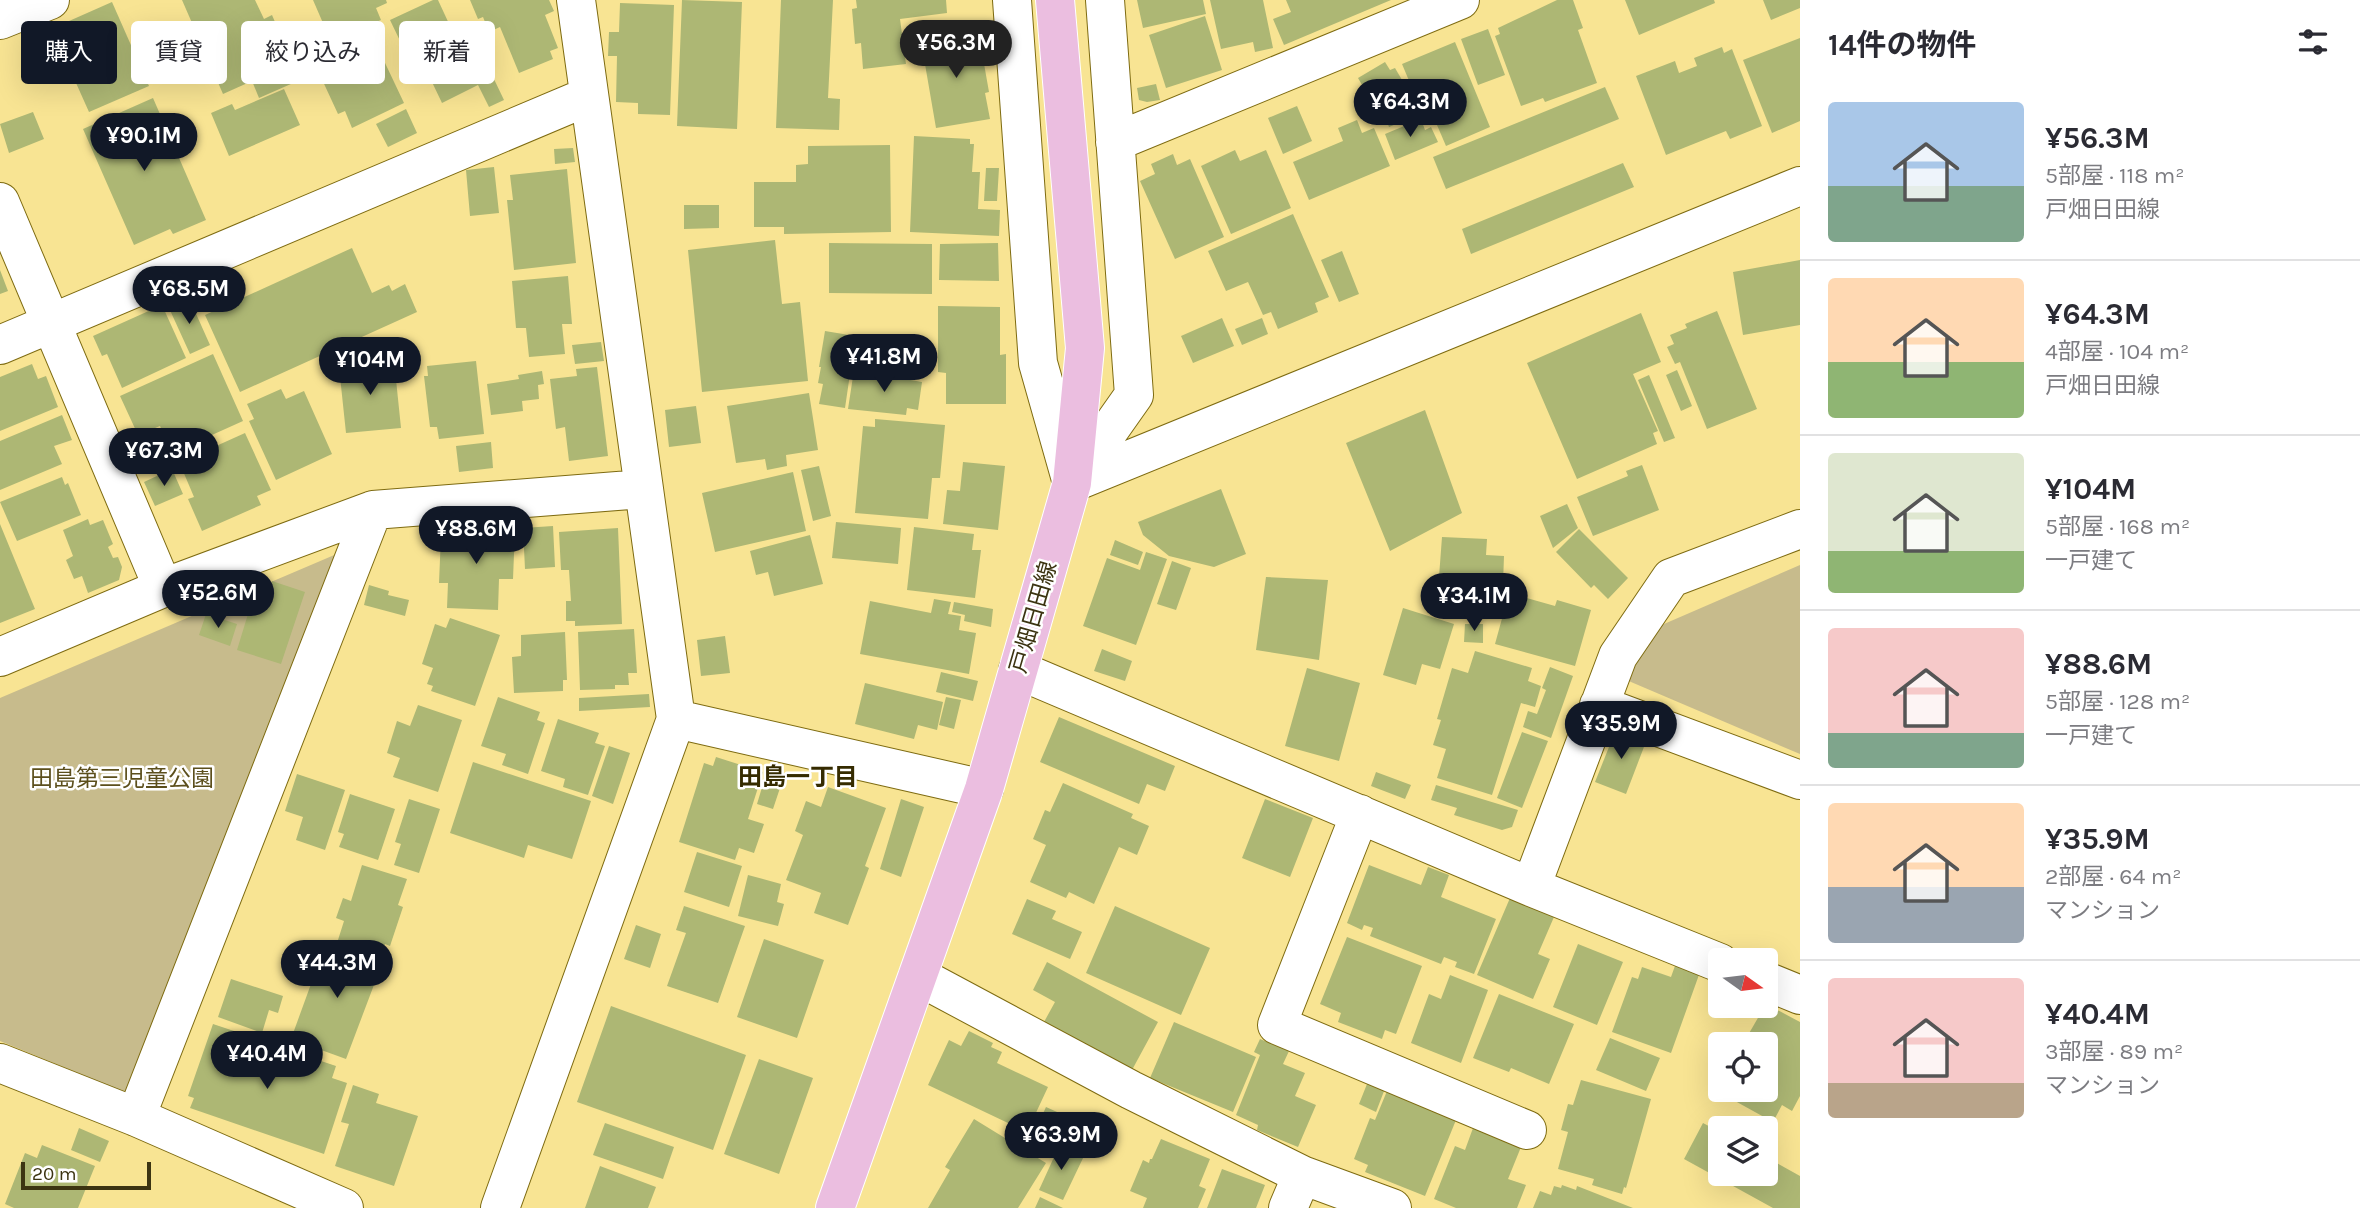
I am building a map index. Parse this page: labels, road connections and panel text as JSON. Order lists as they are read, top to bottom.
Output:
{
  "streets": {
    "main road": ["戸畑日田線"]
  },
  "districts": ["田島一丁目"],
  "parks": ["田島第三児童公園"],
  "scale_bar": "20 m",
  "north": "right",
  "page": {
    "heading": "14件の物件",
    "price": [
      "¥56.3M",
      "¥64.3M",
      "¥90.1M",
      "¥68.5M",
      "¥41.8M",
      "¥104M",
      "¥67.3M",
      "¥88.6M",
      "¥52.6M",
      "¥34.1M",
      "¥35.9M",
      "¥44.3M",
      "¥40.4M",
      "¥63.9M"
    ],
    "chip": [
      "購入",
      "賃貸",
      "絞り込み",
      "新着"
    ],
    "list": [
      {
        "name": "¥56.3M",
        "note": "5部屋 · 118 m² · 戸畑日田線"
      },
      {
        "name": "¥64.3M",
        "note": "4部屋 · 104 m² · 戸畑日田線"
      },
      {
        "name": "¥104M",
        "note": "5部屋 · 168 m² · 一戸建て"
      },
      {
        "name": "¥88.6M",
        "note": "5部屋 · 128 m² · 一戸建て"
      },
      {
        "name": "¥35.9M",
        "note": "2部屋 · 64 m² · マンション"
      },
      {
        "name": "¥40.4M",
        "note": "3部屋 · 89 m² · マンション"
      }
    ],
    "scale": "20 m"
  }
}
